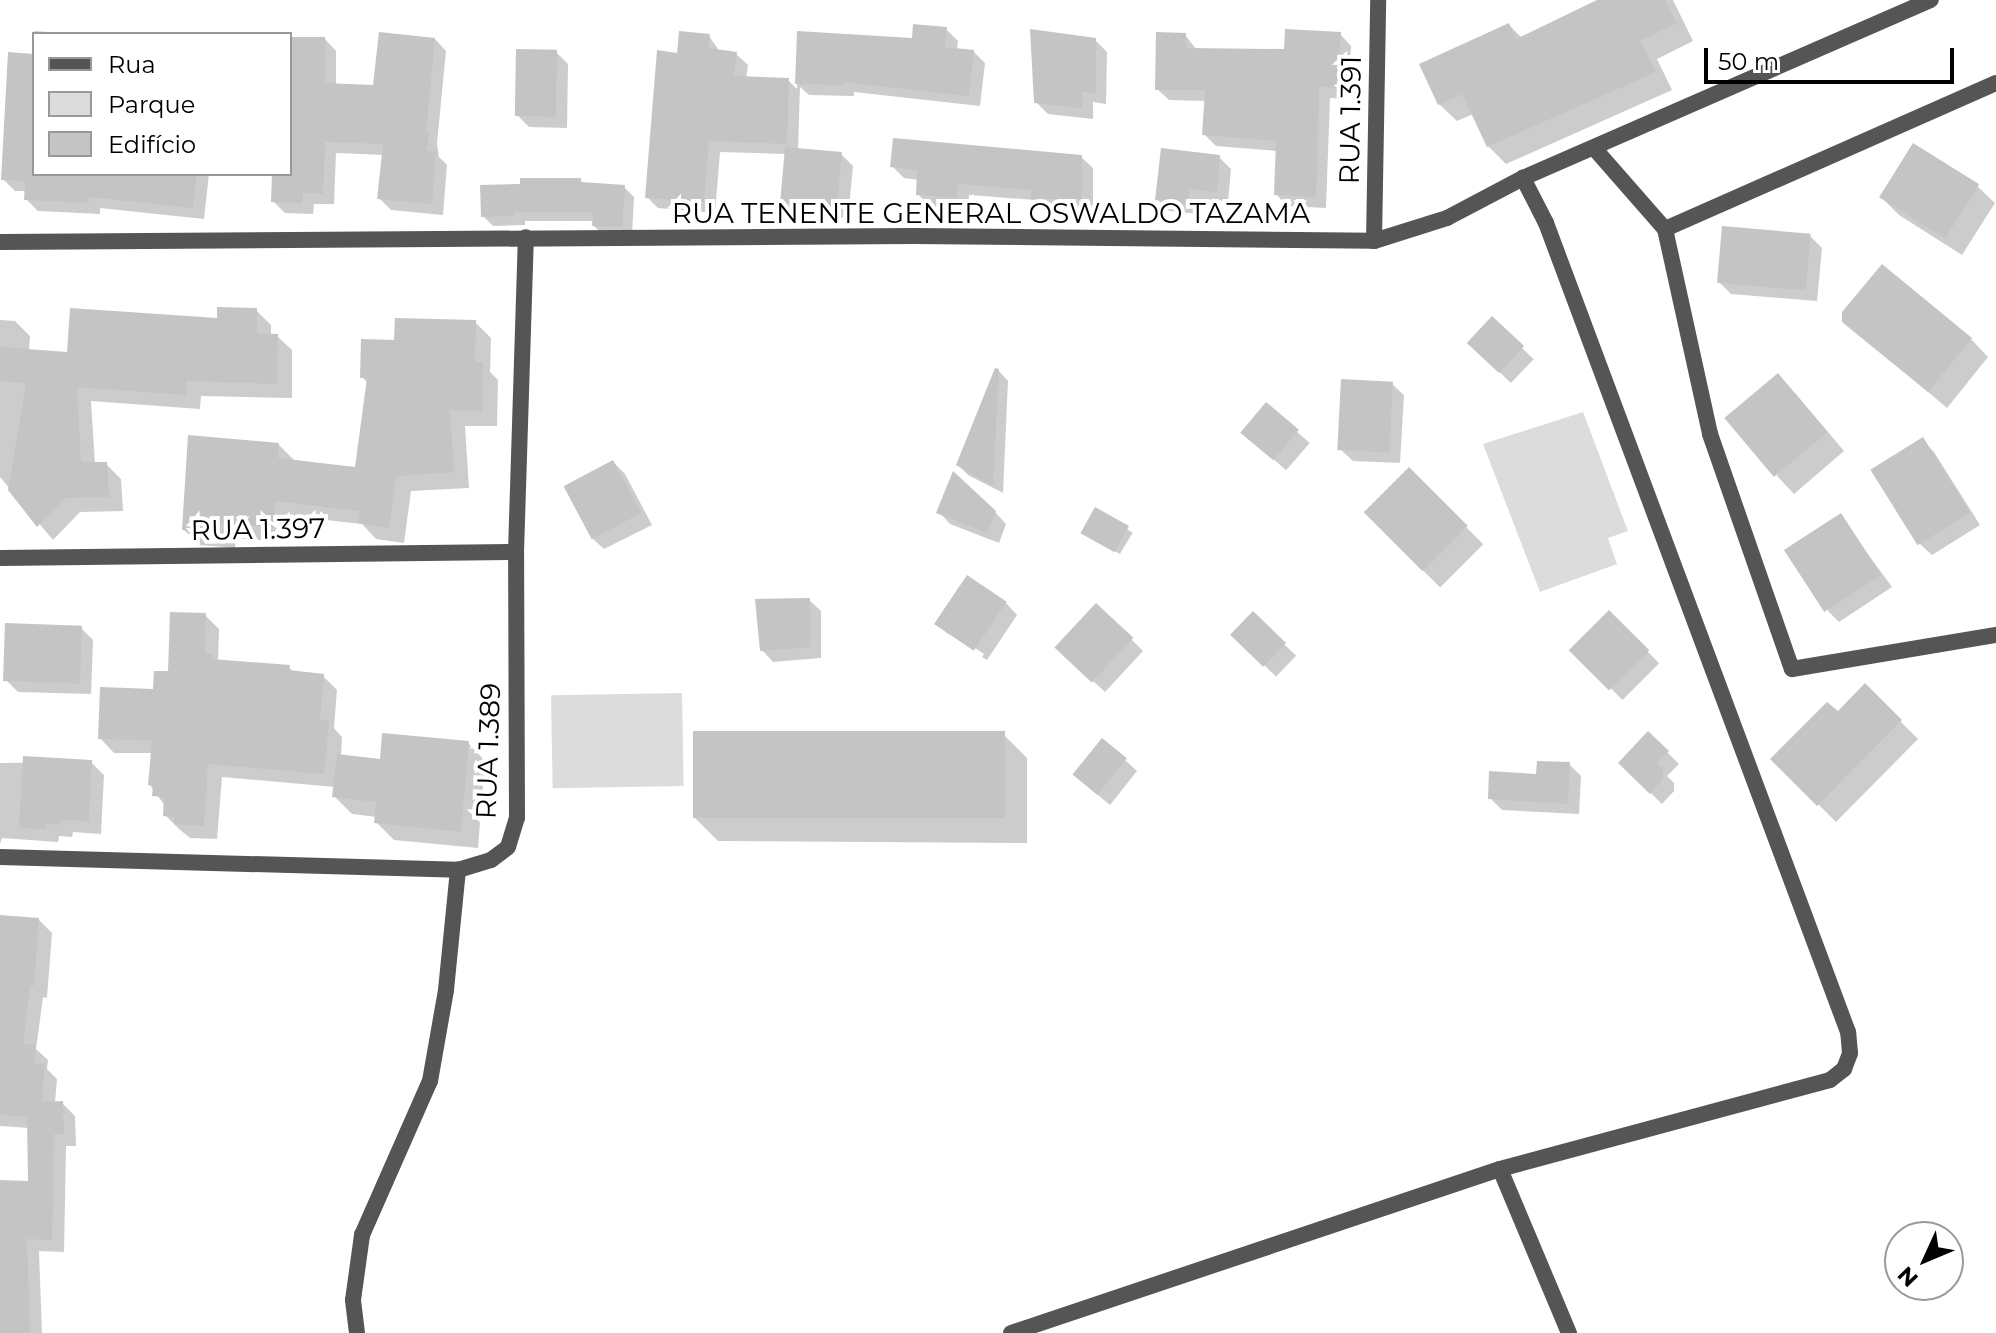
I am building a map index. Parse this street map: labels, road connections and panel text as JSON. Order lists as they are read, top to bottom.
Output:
{
  "streets": {
    "street": [
      "RUA 1.391",
      "RUA TENENTE GENERAL OSWALDO TAZAMA",
      "RUA 1.397",
      "RUA 1.389"
    ]
  },
  "crossings": [
    ["RUA 1.391", "RUA TENENTE GENERAL OSWALDO TAZAMA"],
    ["RUA TENENTE GENERAL OSWALDO TAZAMA", "RUA 1.389"],
    ["RUA 1.397", "RUA 1.389"]
  ],
  "legend": ["Rua", "Parque", "Edifício"],
  "scale_bar": "50 m",
  "north": "bottom left"
}
